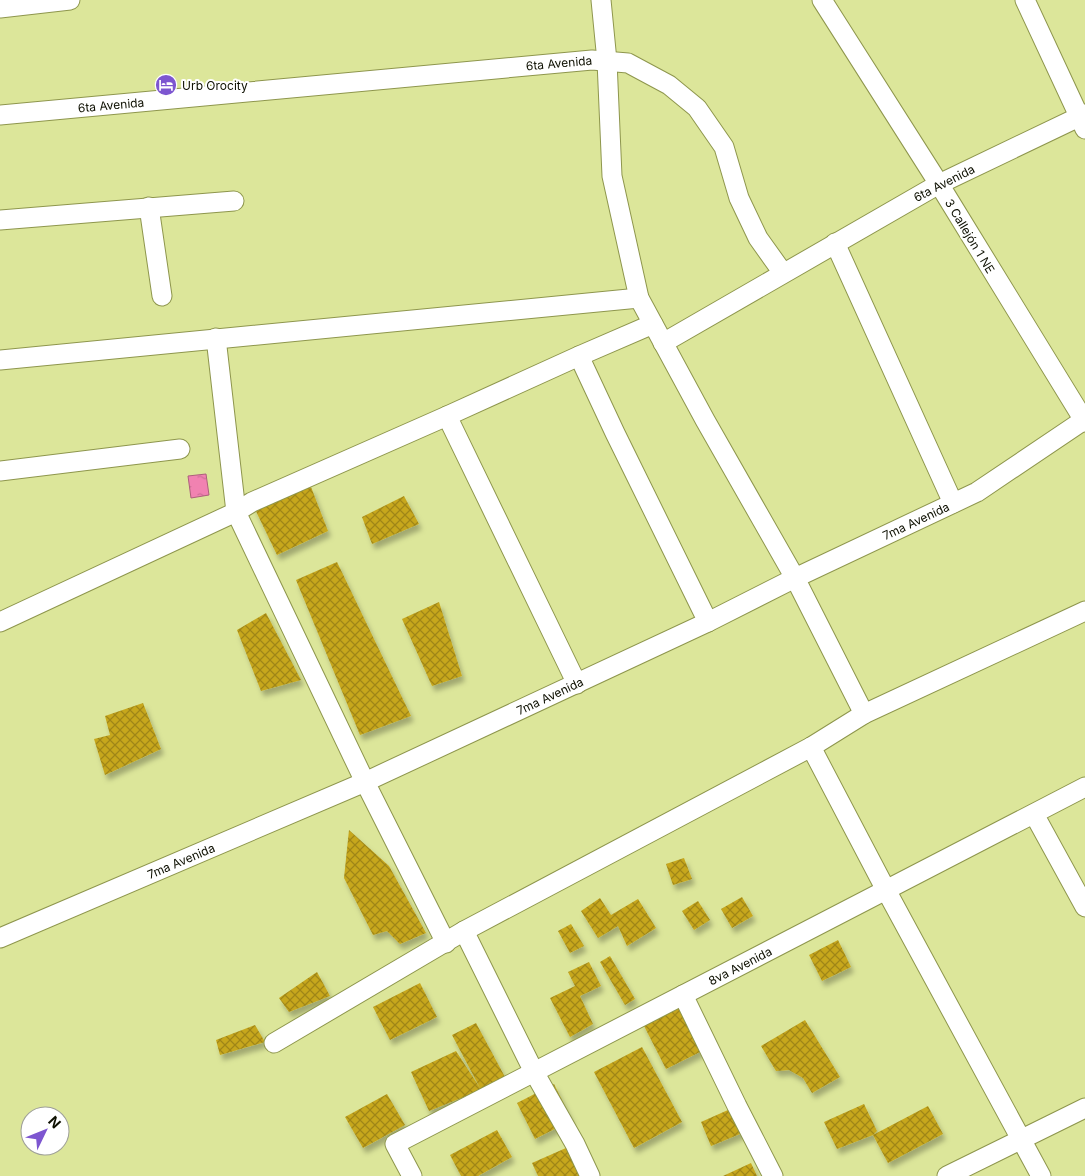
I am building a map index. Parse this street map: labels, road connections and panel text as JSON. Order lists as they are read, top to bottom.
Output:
{
  "streets": {
    "street": [
      "6ta Avenida",
      "3 Callejón 1 NE",
      "7ma Avenida",
      "8va Avenida"
    ]
  },
  "crossings": [
    ["6ta Avenida", "3 Callejón 1 NE"],
    ["3 Callejón 1 NE", "7ma Avenida"]
  ],
  "places": {
    "hotel": ["Urb Orocity"]
  },
  "north": "top right"
}
